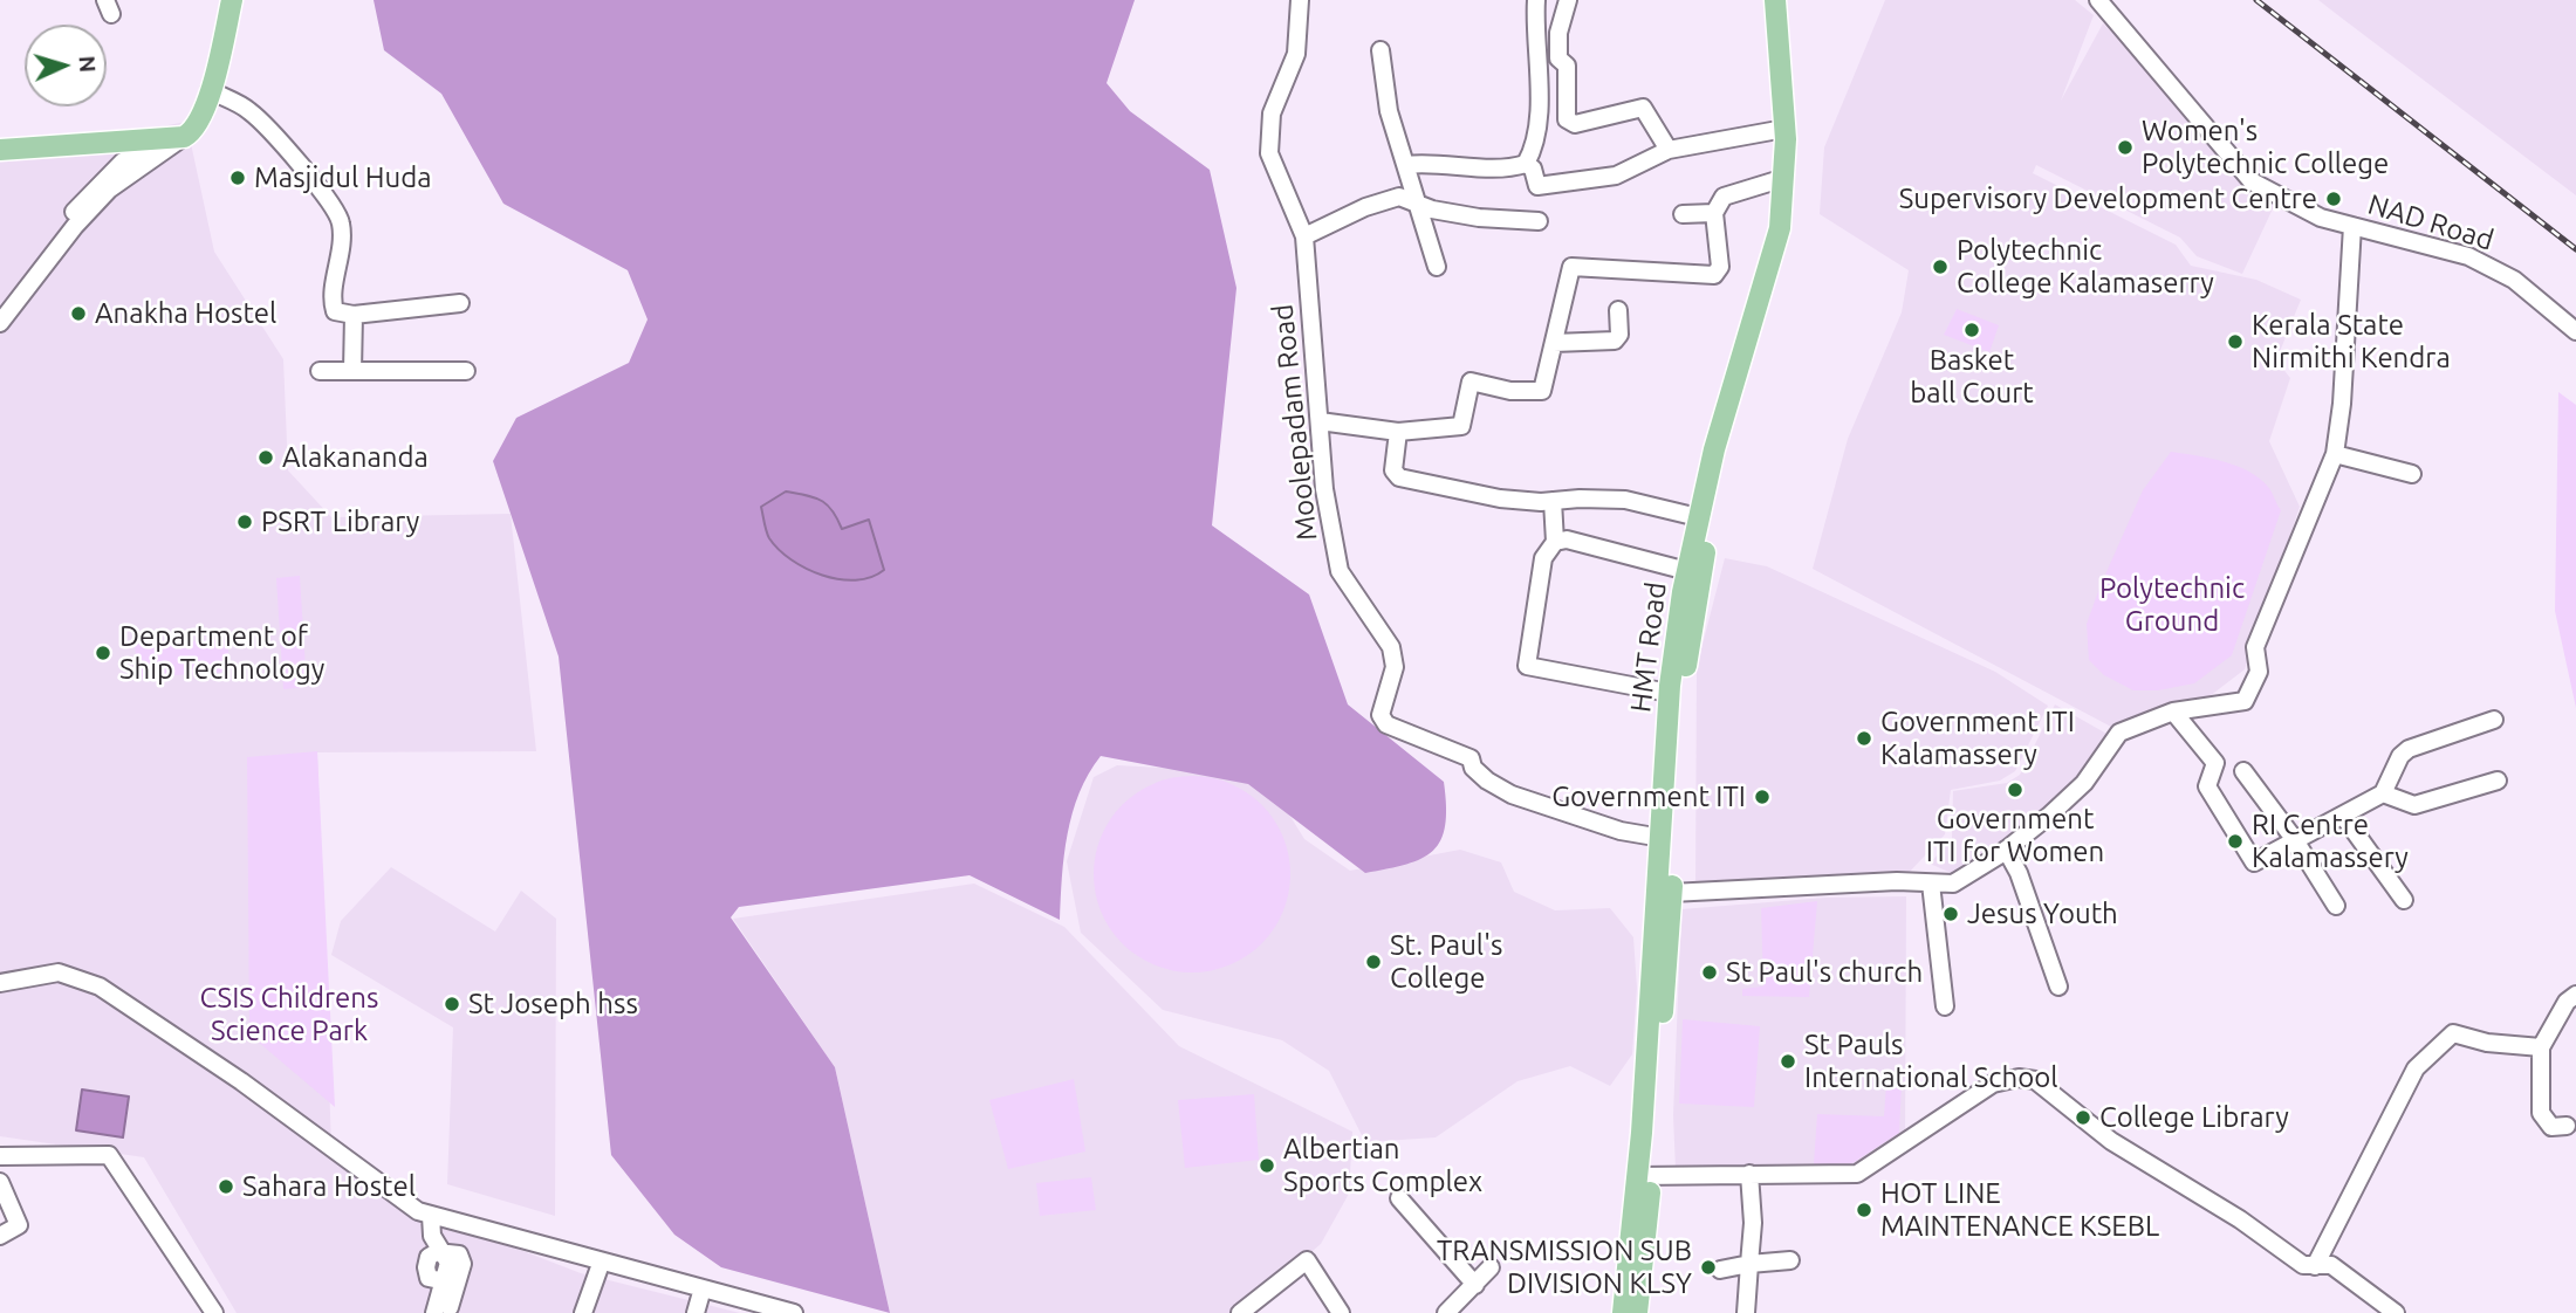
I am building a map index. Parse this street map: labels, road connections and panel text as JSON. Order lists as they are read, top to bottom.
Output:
{
  "streets": {
    "main road": ["HMT Road"],
    "street": ["NAD Road", "Moolepadam Road"]
  },
  "crossings": [
    ["Moolepadam Road", "HMT Road"]
  ],
  "parks": ["Polytechnic Ground", "CSIS Childrens Science Park"],
  "places": [
    "Women's Polytechnic College",
    "Masjidul Huda",
    "Supervisory Development Centre",
    "Polytechnic College Kalamaserry",
    "Anakha Hostel",
    "Basket ball Court",
    "Kerala State Nirmithi Kendra",
    "Alakananda",
    "PSRT Library",
    "Department of Ship Technology",
    "Government ITI Kalamassery",
    "Government ITI for Women",
    "Government ITI",
    "RI Centre Kalamassery",
    "Jesus Youth",
    "St. Paul's College",
    "St Paul's church",
    "St Joseph hss",
    "St Pauls International School",
    "College Library",
    "Albertian Sports Complex",
    "Sahara Hostel",
    "HOT LINE MAINTENANCE KSEBL",
    "TRANSMISSION SUB DIVISION KLSY"
  ],
  "north": "right"
}
